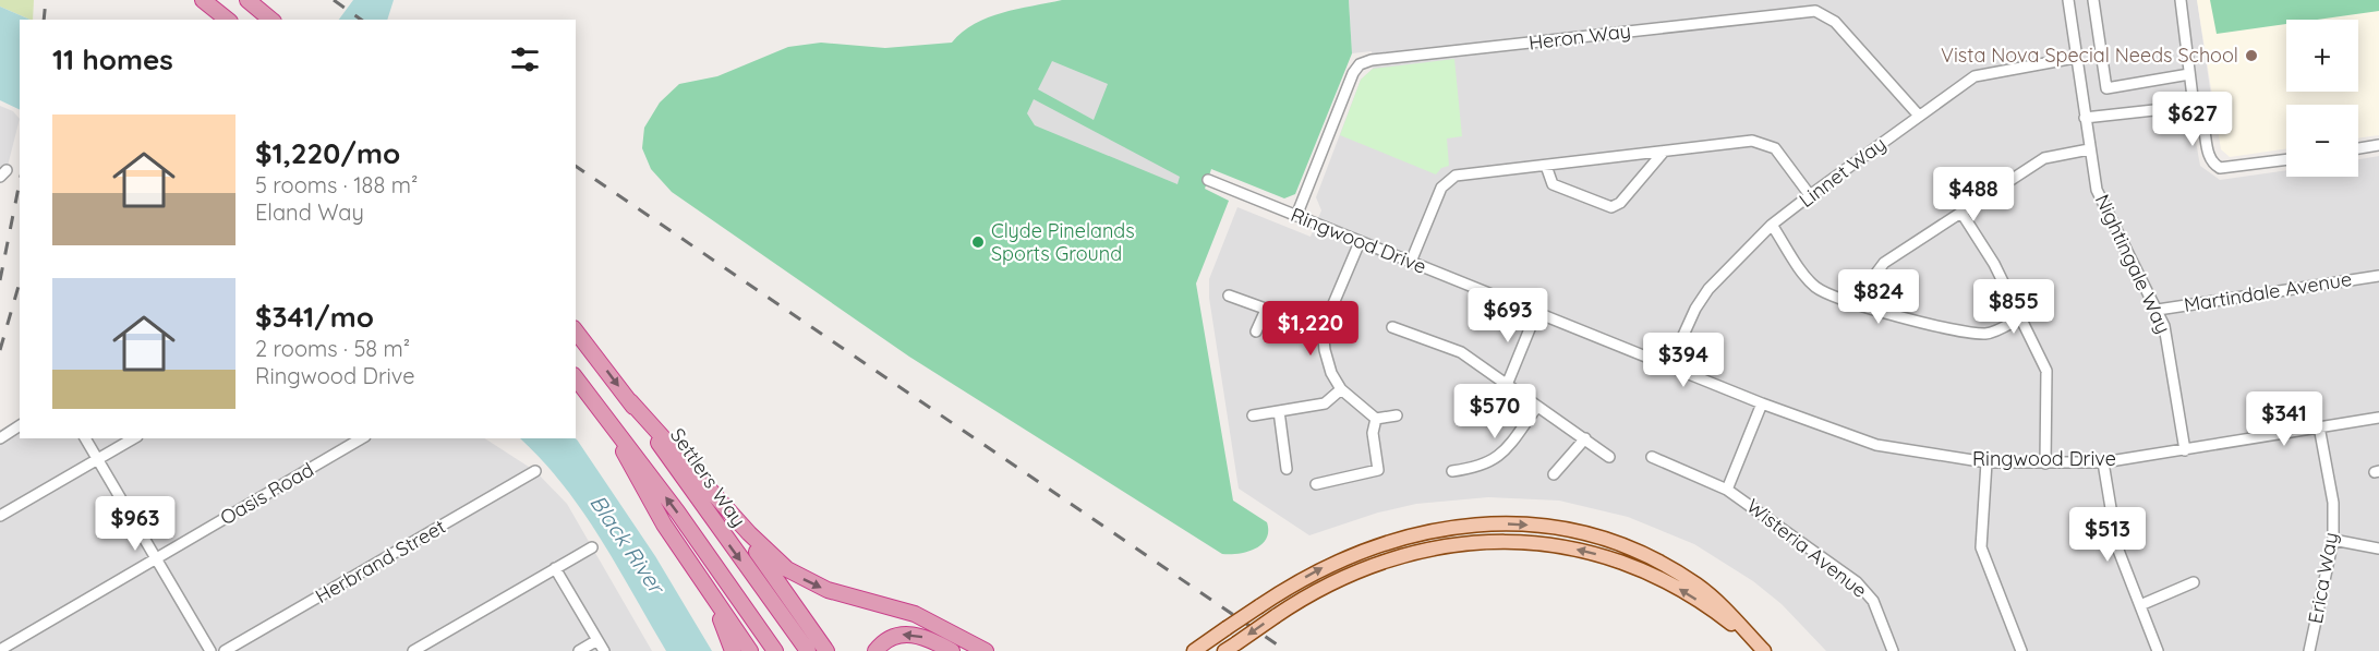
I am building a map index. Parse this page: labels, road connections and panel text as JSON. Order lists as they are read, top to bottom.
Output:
{
  "streets": {
    "highway": ["Settlers Way"],
    "street": [
      "Heron Way",
      "Linnet Way",
      "Ringwood Drive",
      "Nightingale Way",
      "Martindale Avenue",
      "Oasis Road",
      "Wisteria Avenue",
      "Herbrand Street",
      "Erica Way"
    ]
  },
  "crossings": [
    ["Heron Way", "Linnet Way"],
    ["Heron Way", "Ringwood Drive"],
    ["Linnet Way", "Ringwood Drive"],
    ["Linnet Way", "Nightingale Way"],
    ["Ringwood Drive", "Nightingale Way"],
    ["Ringwood Drive", "Wisteria Avenue"],
    ["Ringwood Drive", "Erica Way"],
    ["Nightingale Way", "Martindale Avenue"]
  ],
  "water": ["Black River"],
  "places": ["Vista Nova Special Needs School", "Clyde Pinelands Sports Ground"],
  "page": {
    "map_buttons": ["+", "−"],
    "heading": "11 homes",
    "price": [
      "$627",
      "$488",
      "$824",
      "$855",
      "$693",
      "$1,220",
      "$394",
      "$570",
      "$341",
      "$963",
      "$513"
    ],
    "list": [
      {
        "name": "$1,220/mo",
        "note": "5 rooms · 188 m² · Eland Way"
      },
      {
        "name": "$341/mo",
        "note": "2 rooms · 58 m² · Ringwood Drive"
      }
    ]
  }
}
